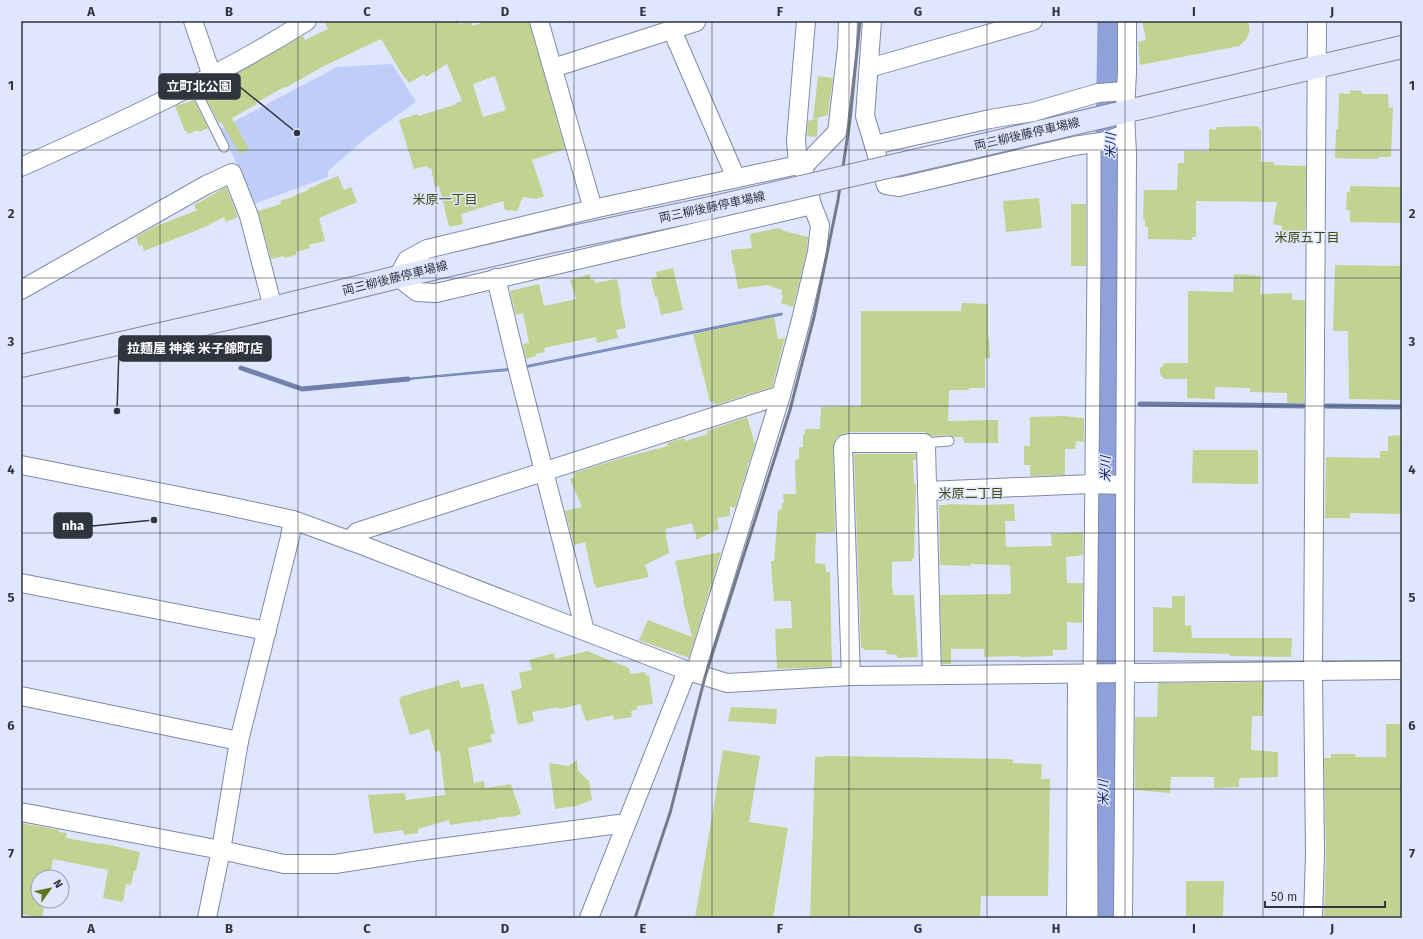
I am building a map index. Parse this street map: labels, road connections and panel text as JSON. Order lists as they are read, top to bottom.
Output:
{
  "streets": {
    "main road": ["両三柳後藤停車場線"]
  },
  "districts": ["米原一丁目", "米原五丁目", "米原二丁目"],
  "water": ["米川"],
  "places": ["立町北公園", "拉麺屋 神楽 米子錦町店", "nha"],
  "scale_bar": "50 m",
  "north": "top right",
  "grid": {
    "columns": [
      "A",
      "B",
      "C",
      "D",
      "E",
      "F",
      "G",
      "H",
      "I",
      "J"
    ],
    "rows": [
      "1",
      "2",
      "3",
      "4",
      "5",
      "6",
      "7"
    ]
  }
}
